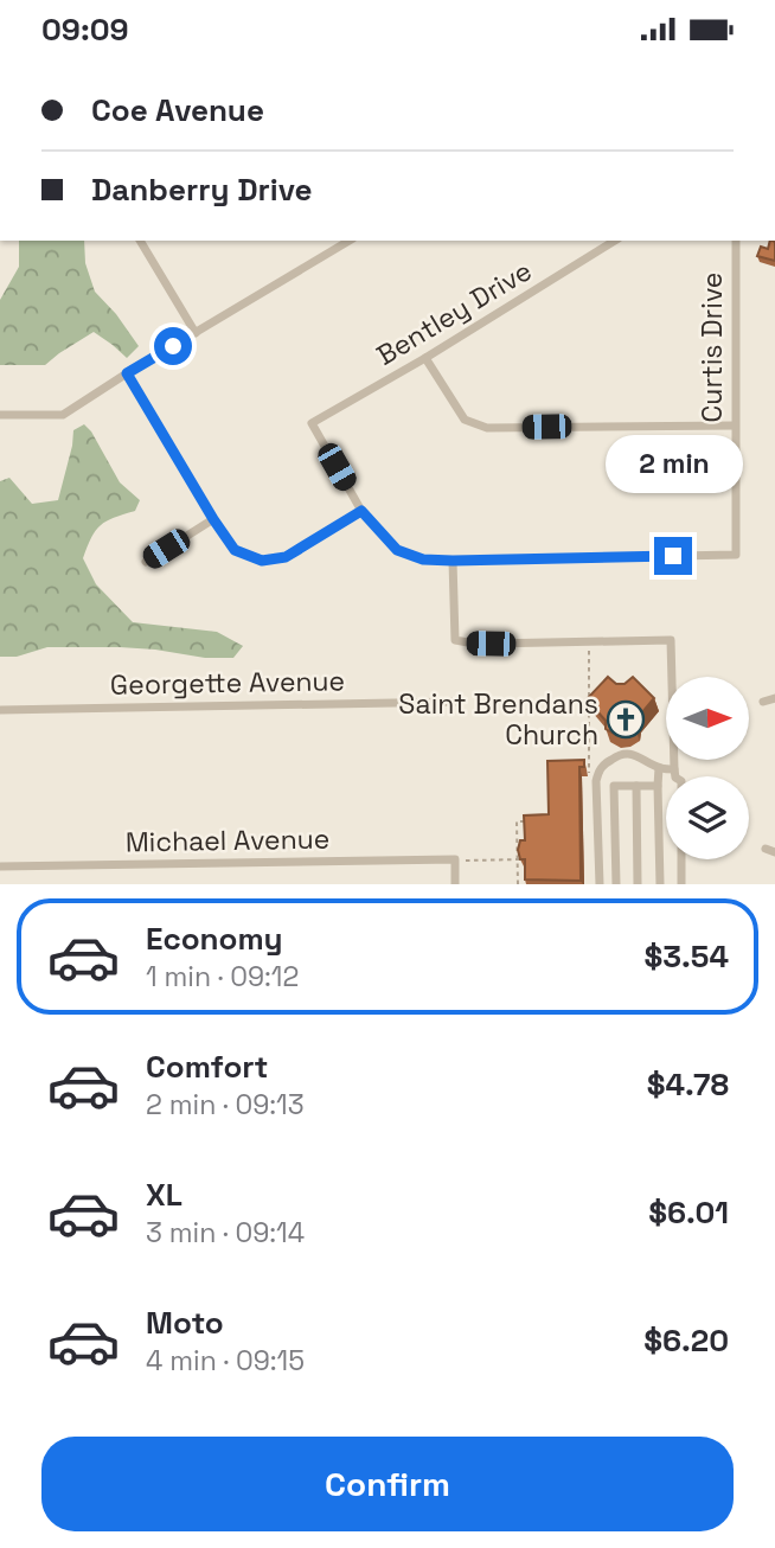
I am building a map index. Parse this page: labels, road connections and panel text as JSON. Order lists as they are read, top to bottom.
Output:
{
  "streets": {
    "street": [
      "Bentley Drive",
      "Curtis Drive",
      "Georgette Avenue",
      "Michael Avenue"
    ]
  },
  "places": {
    "church": ["Saint Brendans Church"]
  },
  "north": "right",
  "page": {
    "status": "09:09",
    "banner": ["Coe Avenue", "Danberry Drive"],
    "bubble": "2 min",
    "list": [
      {
        "name": "Economy",
        "note": "1 min · 09:12",
        "value": "$3.54"
      },
      {
        "name": "Comfort",
        "note": "2 min · 09:13",
        "value": "$4.78"
      },
      {
        "name": "XL",
        "note": "3 min · 09:14",
        "value": "$6.01"
      },
      {
        "name": "Moto",
        "note": "4 min · 09:15",
        "value": "$6.20"
      }
    ],
    "buttons": "Confirm"
  }
}
